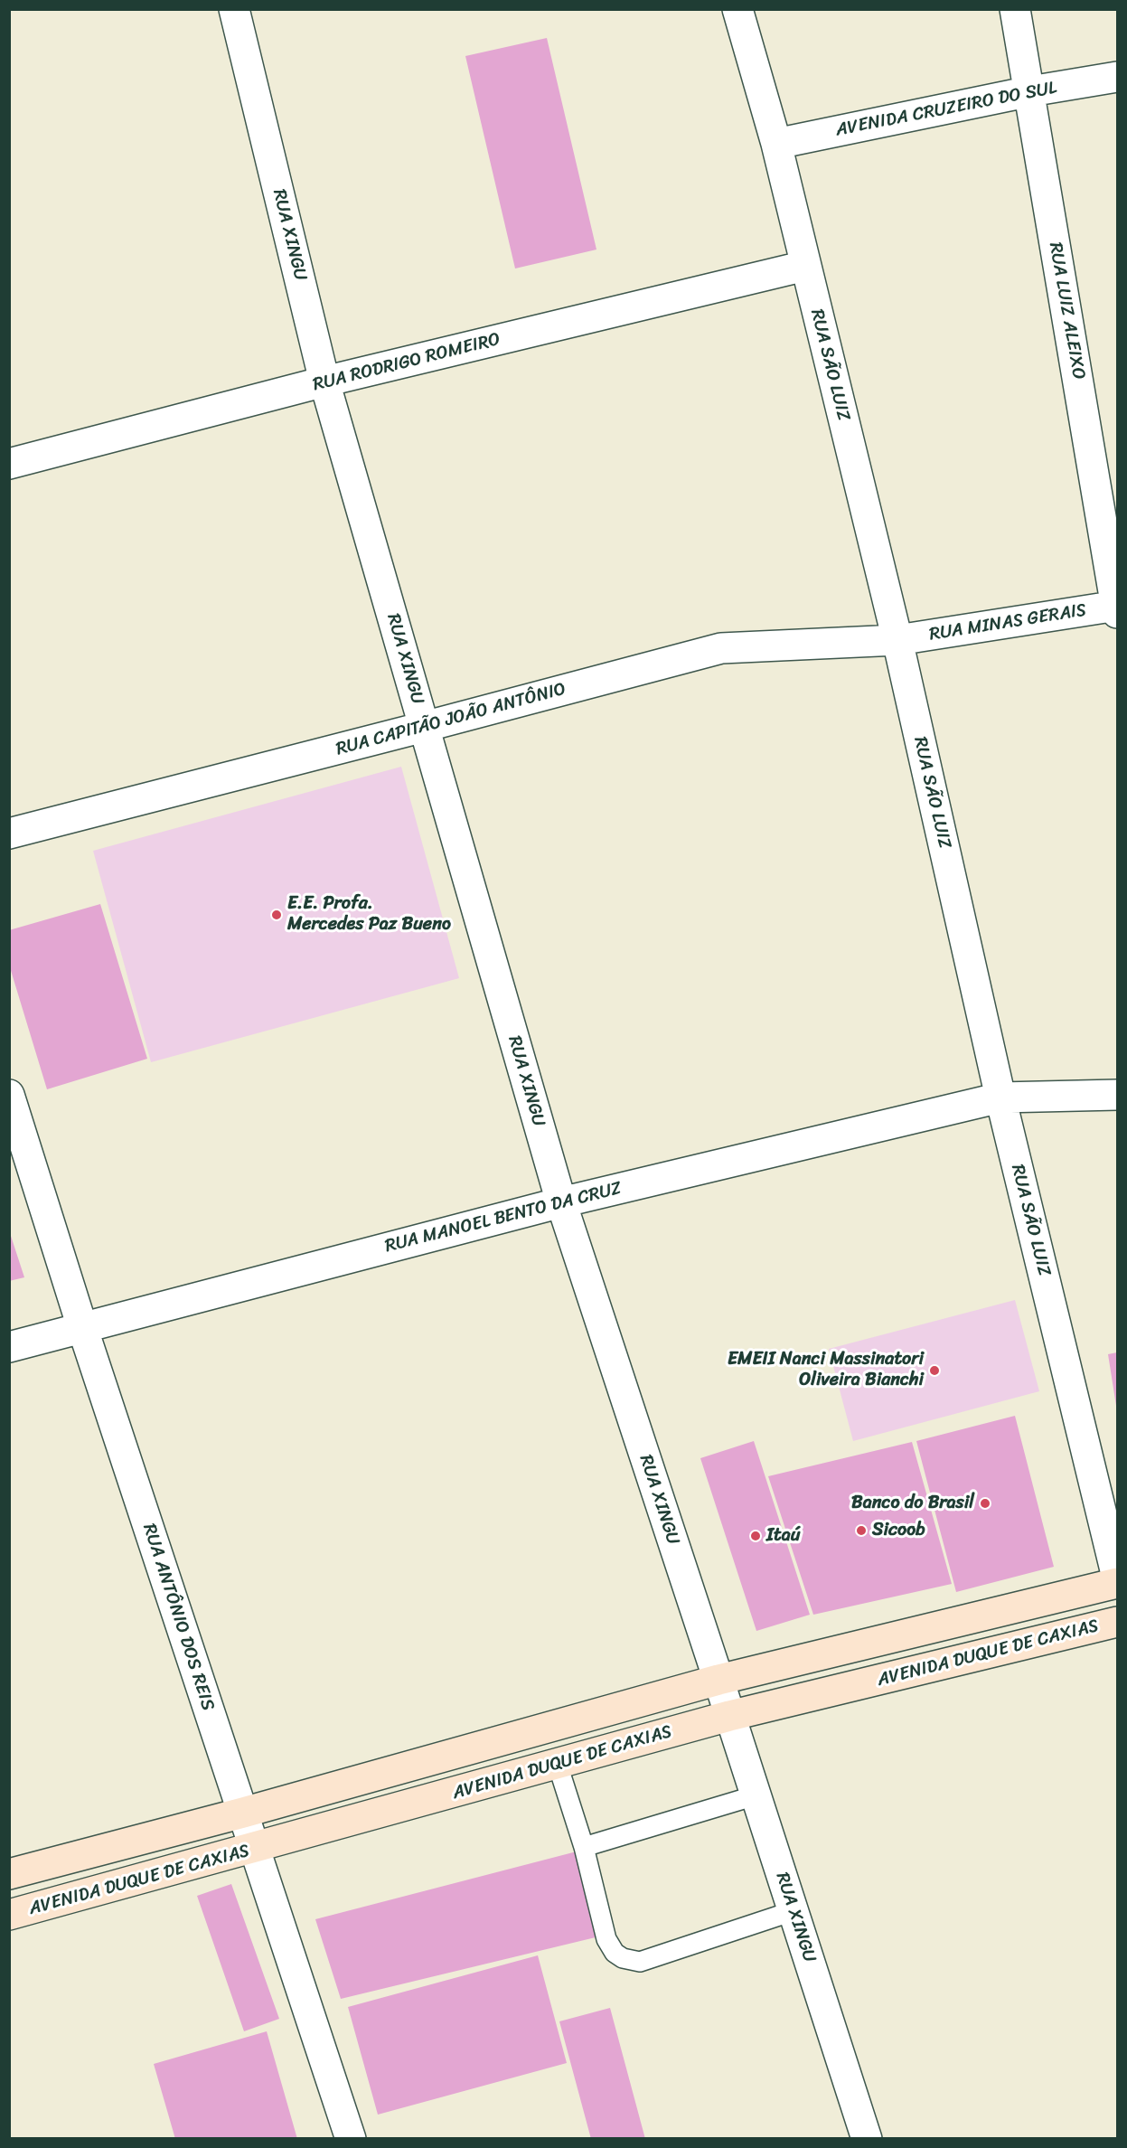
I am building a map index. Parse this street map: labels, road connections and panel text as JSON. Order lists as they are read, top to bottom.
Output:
{
  "streets": {
    "main road": ["AVENIDA DUQUE DE CAXIAS"],
    "street": [
      "AVENIDA CRUZEIRO DO SUL",
      "RUA XINGU",
      "RUA LUIZ ALEIXO",
      "RUA RODRIGO ROMEIRO",
      "RUA SÃO LUIZ",
      "RUA MINAS GERAIS",
      "RUA CAPITÃO JOÃO ANTÔNIO",
      "RUA MANOEL BENTO DA CRUZ",
      "RUA ANTÔNIO DOS REIS"
    ]
  },
  "crossings": [
    ["AVENIDA CRUZEIRO DO SUL", "RUA LUIZ ALEIXO"],
    ["AVENIDA CRUZEIRO DO SUL", "RUA SÃO LUIZ"],
    ["RUA XINGU", "RUA RODRIGO ROMEIRO"],
    ["RUA XINGU", "RUA CAPITÃO JOÃO ANTÔNIO"],
    ["RUA XINGU", "RUA MANOEL BENTO DA CRUZ"],
    ["RUA XINGU", "AVENIDA DUQUE DE CAXIAS"],
    ["RUA LUIZ ALEIXO", "RUA MINAS GERAIS"],
    ["RUA RODRIGO ROMEIRO", "RUA SÃO LUIZ"],
    ["RUA SÃO LUIZ", "RUA MINAS GERAIS"],
    ["RUA SÃO LUIZ", "RUA CAPITÃO JOÃO ANTÔNIO"],
    ["RUA SÃO LUIZ", "RUA MANOEL BENTO DA CRUZ"],
    ["RUA MINAS GERAIS", "RUA CAPITÃO JOÃO ANTÔNIO"],
    ["RUA MANOEL BENTO DA CRUZ", "RUA ANTÔNIO DOS REIS"],
    ["RUA ANTÔNIO DOS REIS", "AVENIDA DUQUE DE CAXIAS"]
  ],
  "places": [
    "E.E. Profa. Mercedes Paz Bueno",
    "EMEII Nanci Massinatori Oliveira Bianchi",
    "Banco do Brasil",
    "Sicoob",
    "Itaú"
  ]
}
